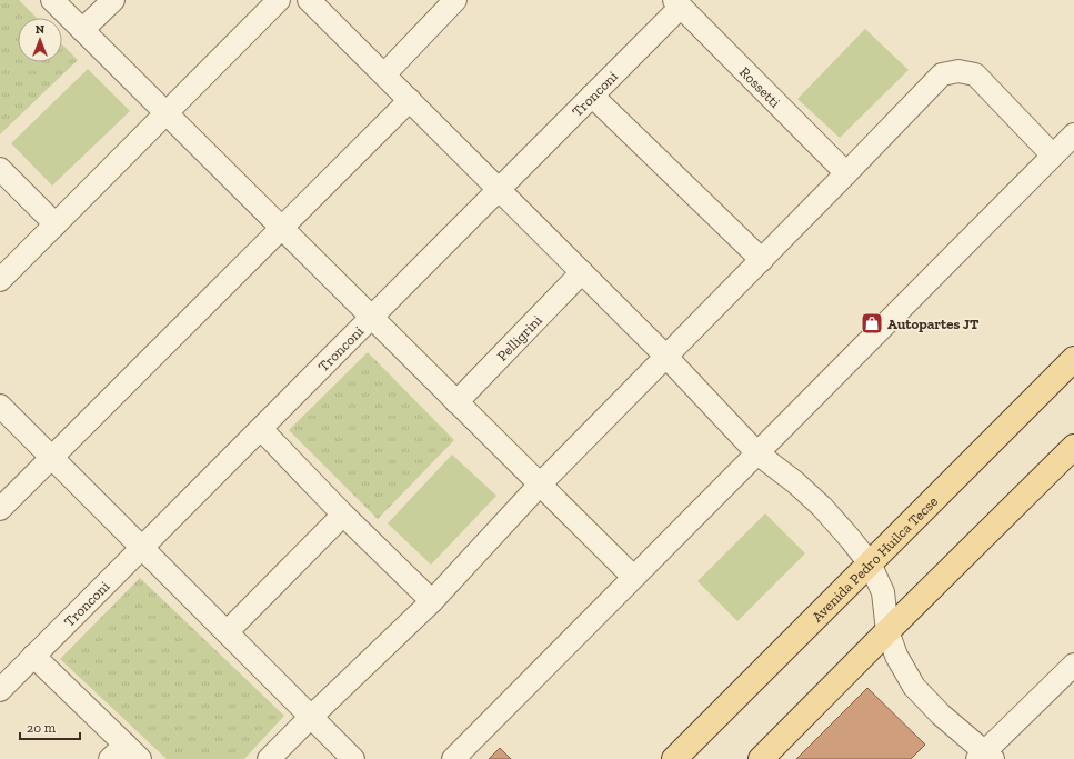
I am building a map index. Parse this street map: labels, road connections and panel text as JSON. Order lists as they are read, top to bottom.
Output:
{
  "streets": {
    "main road": ["Avenida Pedro Huilca Tecse"],
    "street": ["Rossetti", "Tronconi", "Pelligrini"]
  },
  "crossings": [
    ["Rossetti", "Tronconi"]
  ],
  "places": {
    "shop": ["Autopartes JT"]
  },
  "scale_bar": "20 m",
  "north": "top"
}
